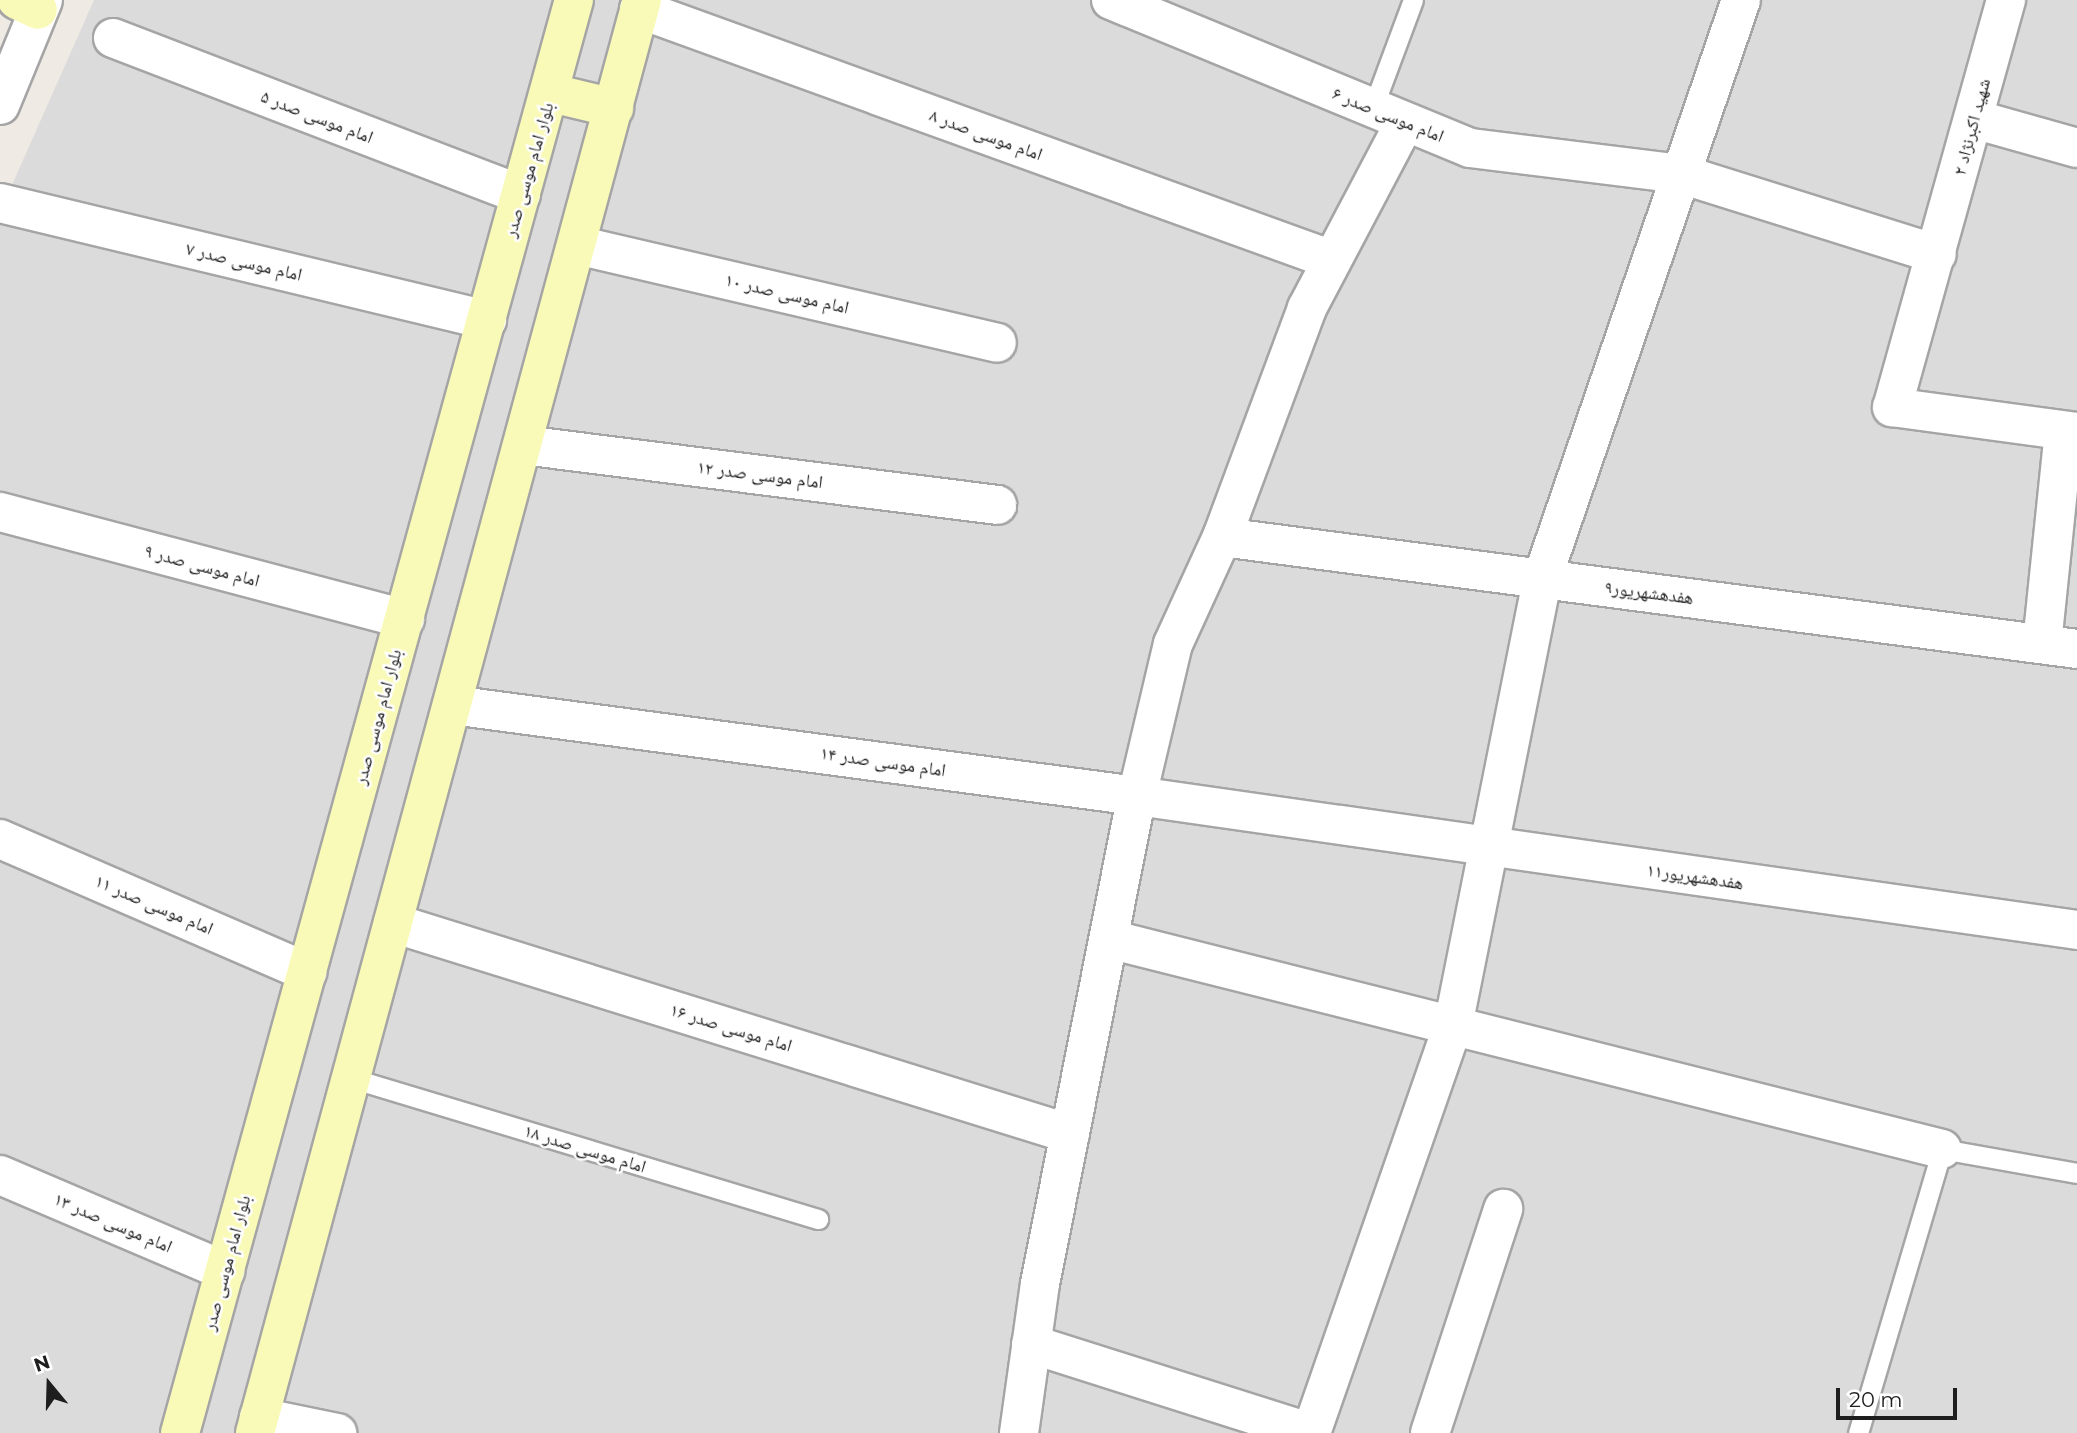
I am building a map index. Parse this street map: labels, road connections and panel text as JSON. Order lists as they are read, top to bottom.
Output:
{
  "streets": {
    "street": [
      "امام موسی صدر ۶",
      "امام موسی صدر ۵",
      "شهید اکبرنژاد ۲",
      "امام موسی صدر ۸",
      "بلوار امام موسی صدر",
      "امام موسی صدر ۷",
      "امام موسی صدر ۱۰",
      "امام موسی صدر ۱۲",
      "امام موسی صدر ۹",
      "هفدهشهریور۹",
      "امام موسی صدر ۱۴",
      "هفدهشهریور۱۱",
      "امام موسی صدر ۱۱",
      "امام موسی صدر ۱۶",
      "امام موسی صدر ۱۳"
    ],
    "lane": ["امام موسی صدر ۱۸"]
  },
  "crossings": [
    ["امام موسی صدر ۶", "شهید اکبرنژاد ۲"],
    ["امام موسی صدر ۵", "بلوار امام موسی صدر"],
    ["بلوار امام موسی صدر", "امام موسی صدر ۷"],
    ["بلوار امام موسی صدر", "امام موسی صدر ۹"],
    ["بلوار امام موسی صدر", "امام موسی صدر ۱۱"],
    ["بلوار امام موسی صدر", "امام موسی صدر ۱۳"],
    ["امام موسی صدر ۱۴", "هفدهشهریور۱۱"]
  ],
  "scale_bar": "20 m",
  "north": "top"
}
